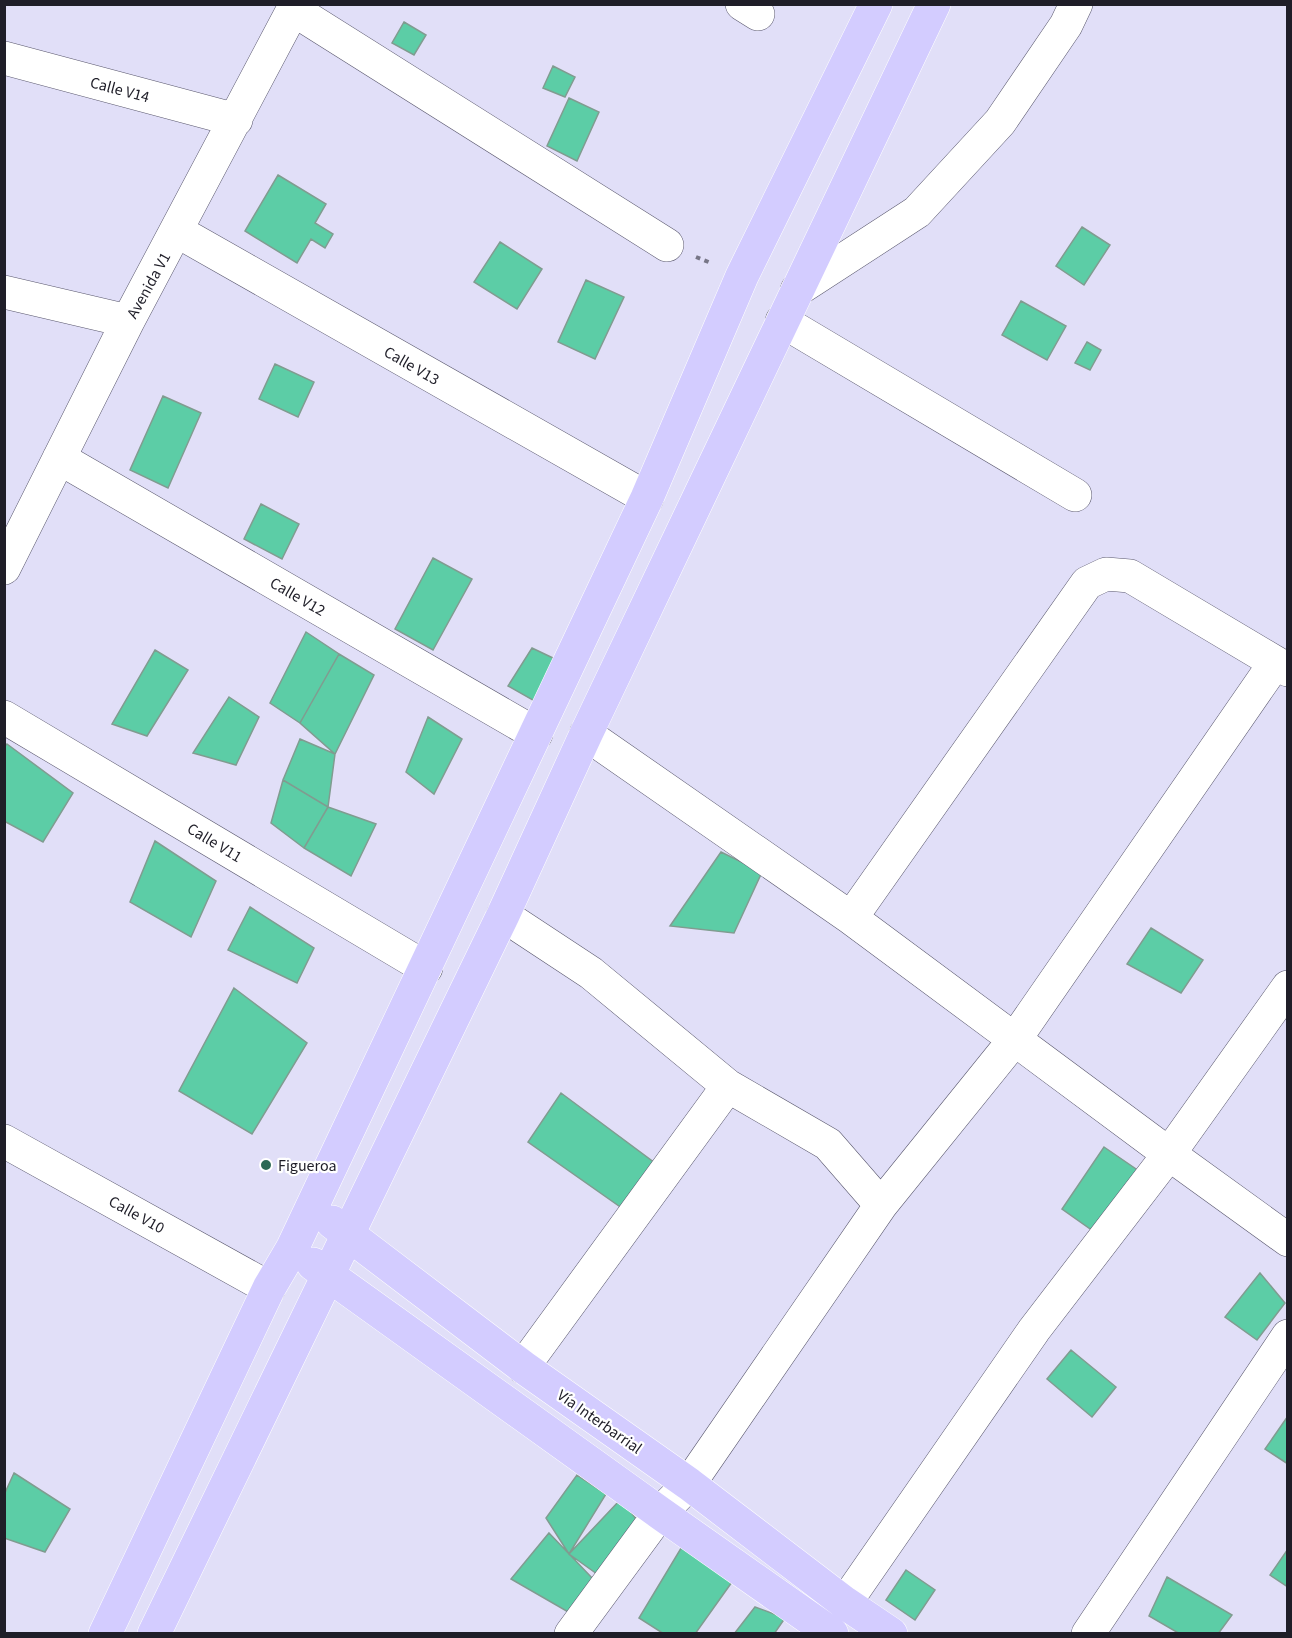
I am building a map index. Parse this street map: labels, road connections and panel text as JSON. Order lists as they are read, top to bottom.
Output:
{
  "streets": {
    "main road": ["Vía Interbarrial"],
    "street": [
      "Calle V14",
      "Avenida V1",
      "Calle V13",
      "Calle V12",
      "Calle V11",
      "Calle V10"
    ]
  },
  "crossings": [
    ["Calle V14", "Avenida V1"],
    ["Avenida V1", "Calle V13"],
    ["Avenida V1", "Calle V12"]
  ],
  "places": ["Figueroa"]
}
